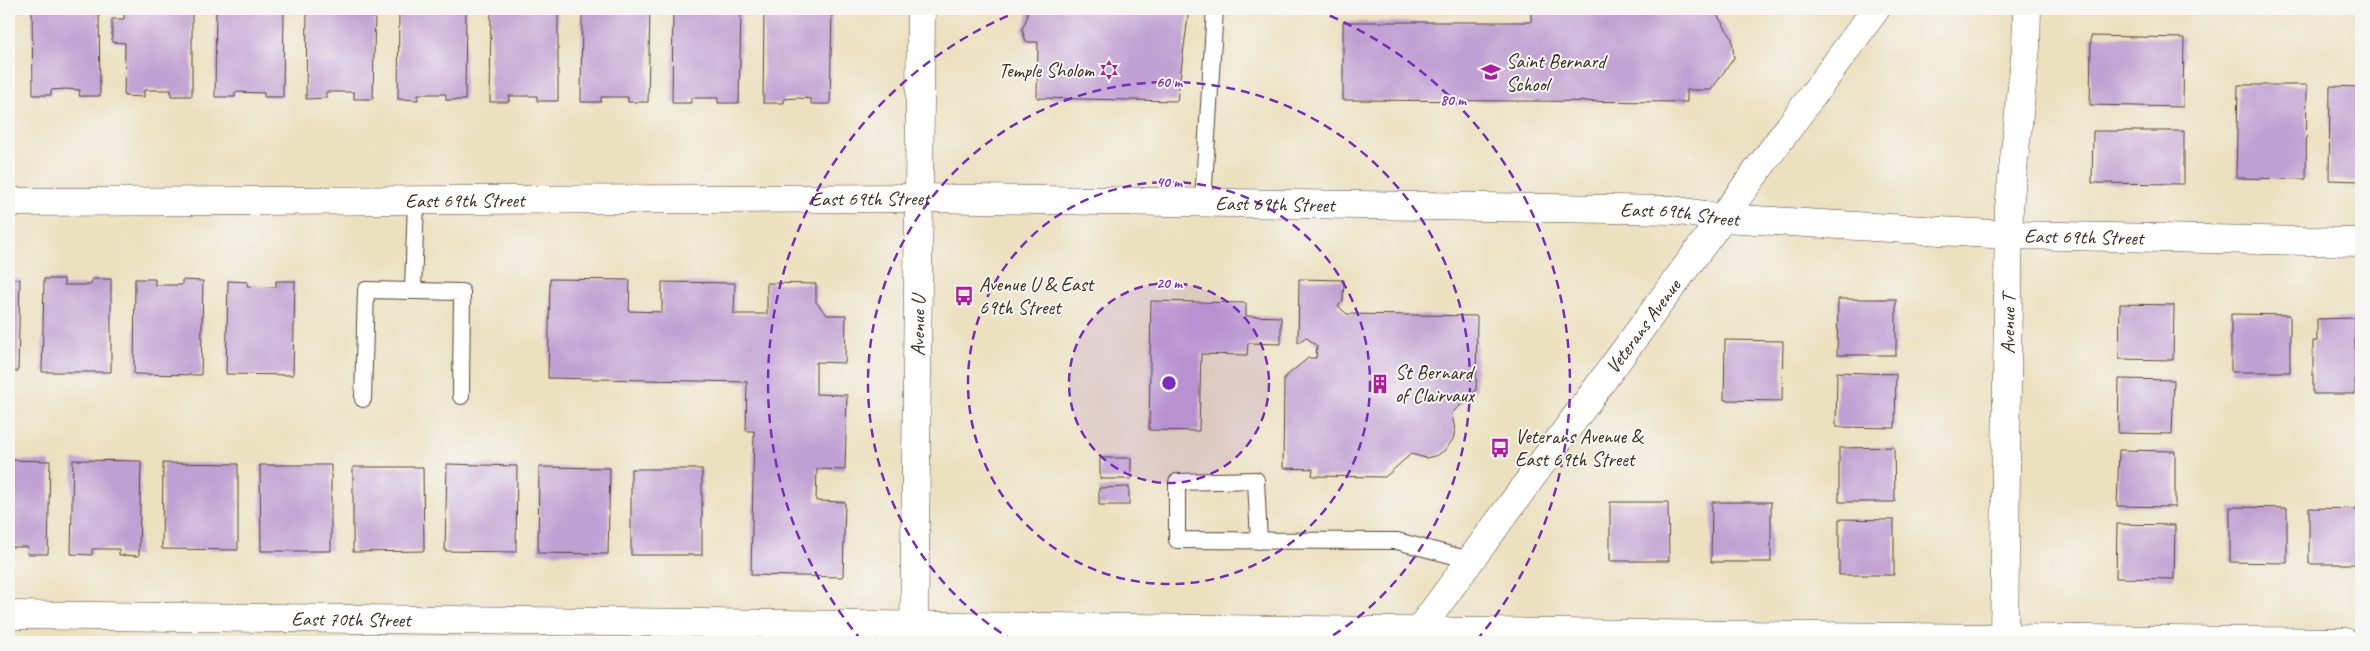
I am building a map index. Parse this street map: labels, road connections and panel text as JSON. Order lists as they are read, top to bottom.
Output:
{
  "streets": {
    "street": [
      "East 69th Street",
      "Veterans Avenue",
      "Avenue T",
      "Avenue U",
      "East 70th Street"
    ]
  },
  "crossings": [
    ["East 69th Street", "Veterans Avenue"],
    ["East 69th Street", "Avenue T"],
    ["East 69th Street", "Avenue U"],
    ["Veterans Avenue", "East 70th Street"],
    ["Avenue T", "East 70th Street"],
    ["Avenue U", "East 70th Street"]
  ],
  "places": {
    "synagogue": ["Temple Sholom"],
    "school or university": ["Saint Bernard School"],
    "bus stop": ["Avenue U & East 69th Street", "Veterans Avenue & East 69th Street"],
    "building": ["St Bernard of Clairvaux"]
  },
  "rings": [
    "60 m",
    "80 m",
    "40 m",
    "20 m"
  ]
}
